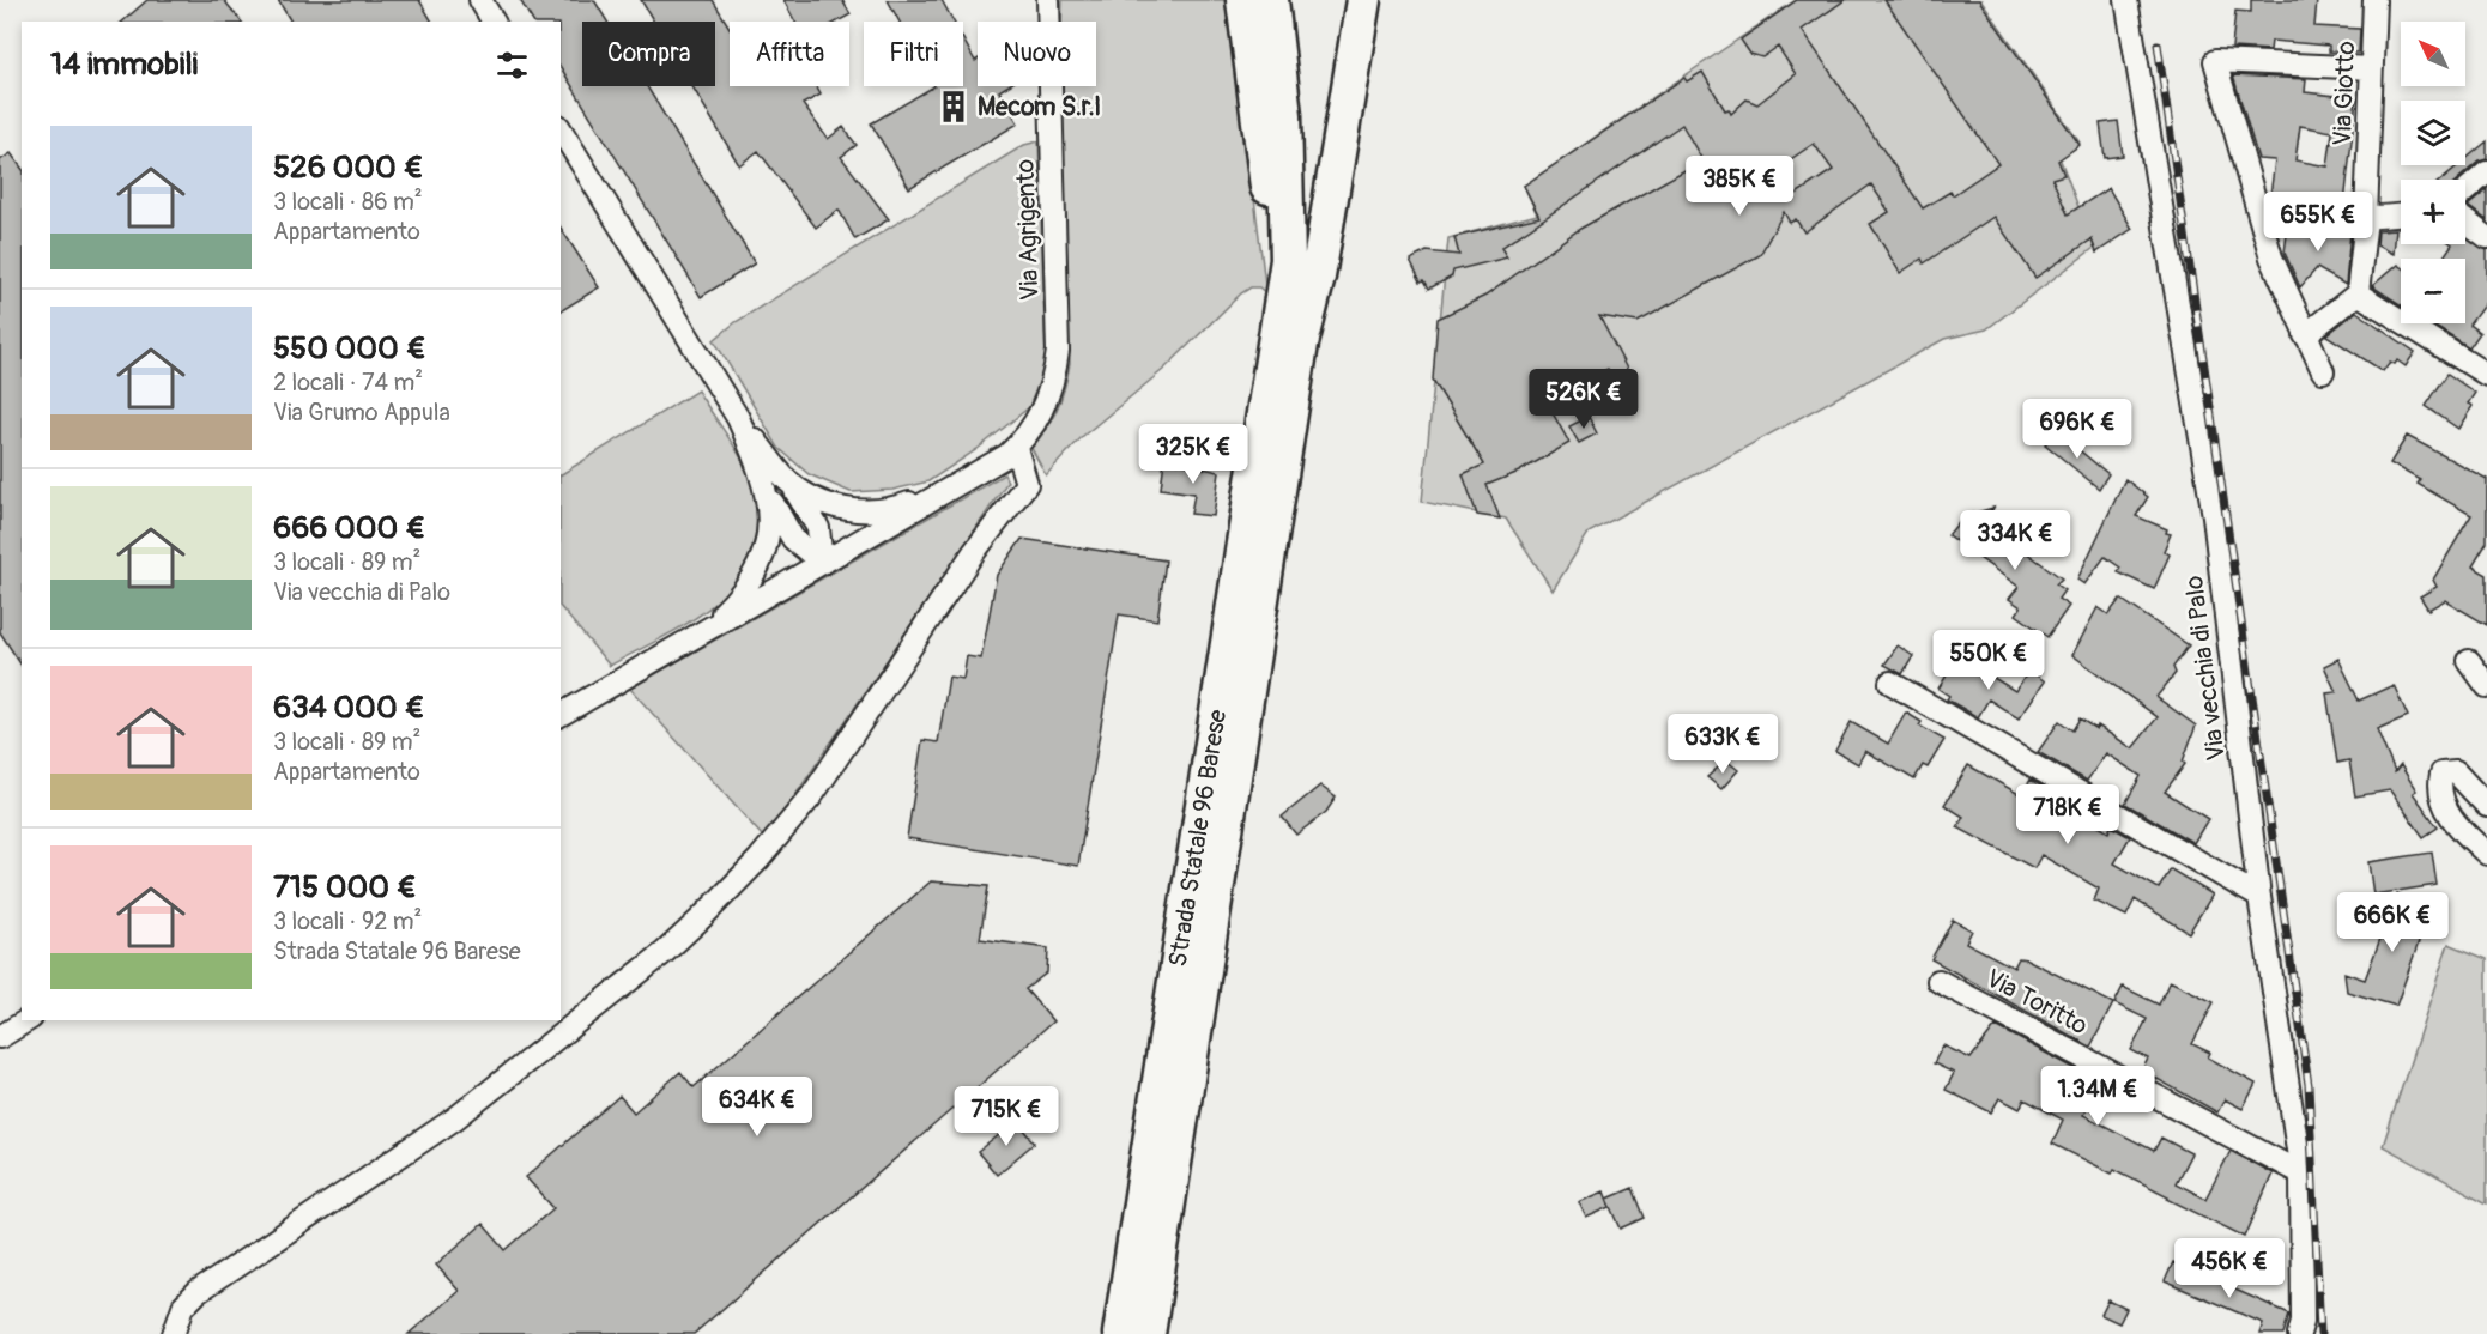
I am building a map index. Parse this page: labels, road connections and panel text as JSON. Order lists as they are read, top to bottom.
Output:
{
  "streets": {
    "main road": ["Strada Statale 96 Barese"],
    "street": [
      "Via Giotto",
      "Via Agrigento",
      "Via vecchia di Palo",
      "Via Toritto"
    ]
  },
  "crossings": [
    ["Via vecchia di Palo", "Via Toritto"]
  ],
  "places": {
    "building": ["Mecom S.r.l"]
  },
  "north": "top left",
  "page": {
    "map_buttons": ["+", "−"],
    "chip": [
      "Compra",
      "Affitta",
      "Filtri",
      "Nuovo"
    ],
    "heading": "14 immobili",
    "list": [
      {
        "name": "526 000 €",
        "note": "3 locali · 86 m² · Appartamento"
      },
      {
        "name": "550 000 €",
        "note": "2 locali · 74 m² · Via Grumo Appula"
      },
      {
        "name": "666 000 €",
        "note": "3 locali · 89 m² · Via vecchia di Palo"
      },
      {
        "name": "634 000 €",
        "note": "3 locali · 89 m² · Appartamento"
      },
      {
        "name": "715 000 €",
        "note": "3 locali · 92 m² · Strada Statale 96 Barese"
      }
    ],
    "price": [
      "385K €",
      "655K €",
      "526K €",
      "696K €",
      "325K €",
      "334K €",
      "550K €",
      "633K €",
      "718K €",
      "666K €",
      "1.34M €",
      "634K €",
      "715K €",
      "456K €"
    ]
  }
}
